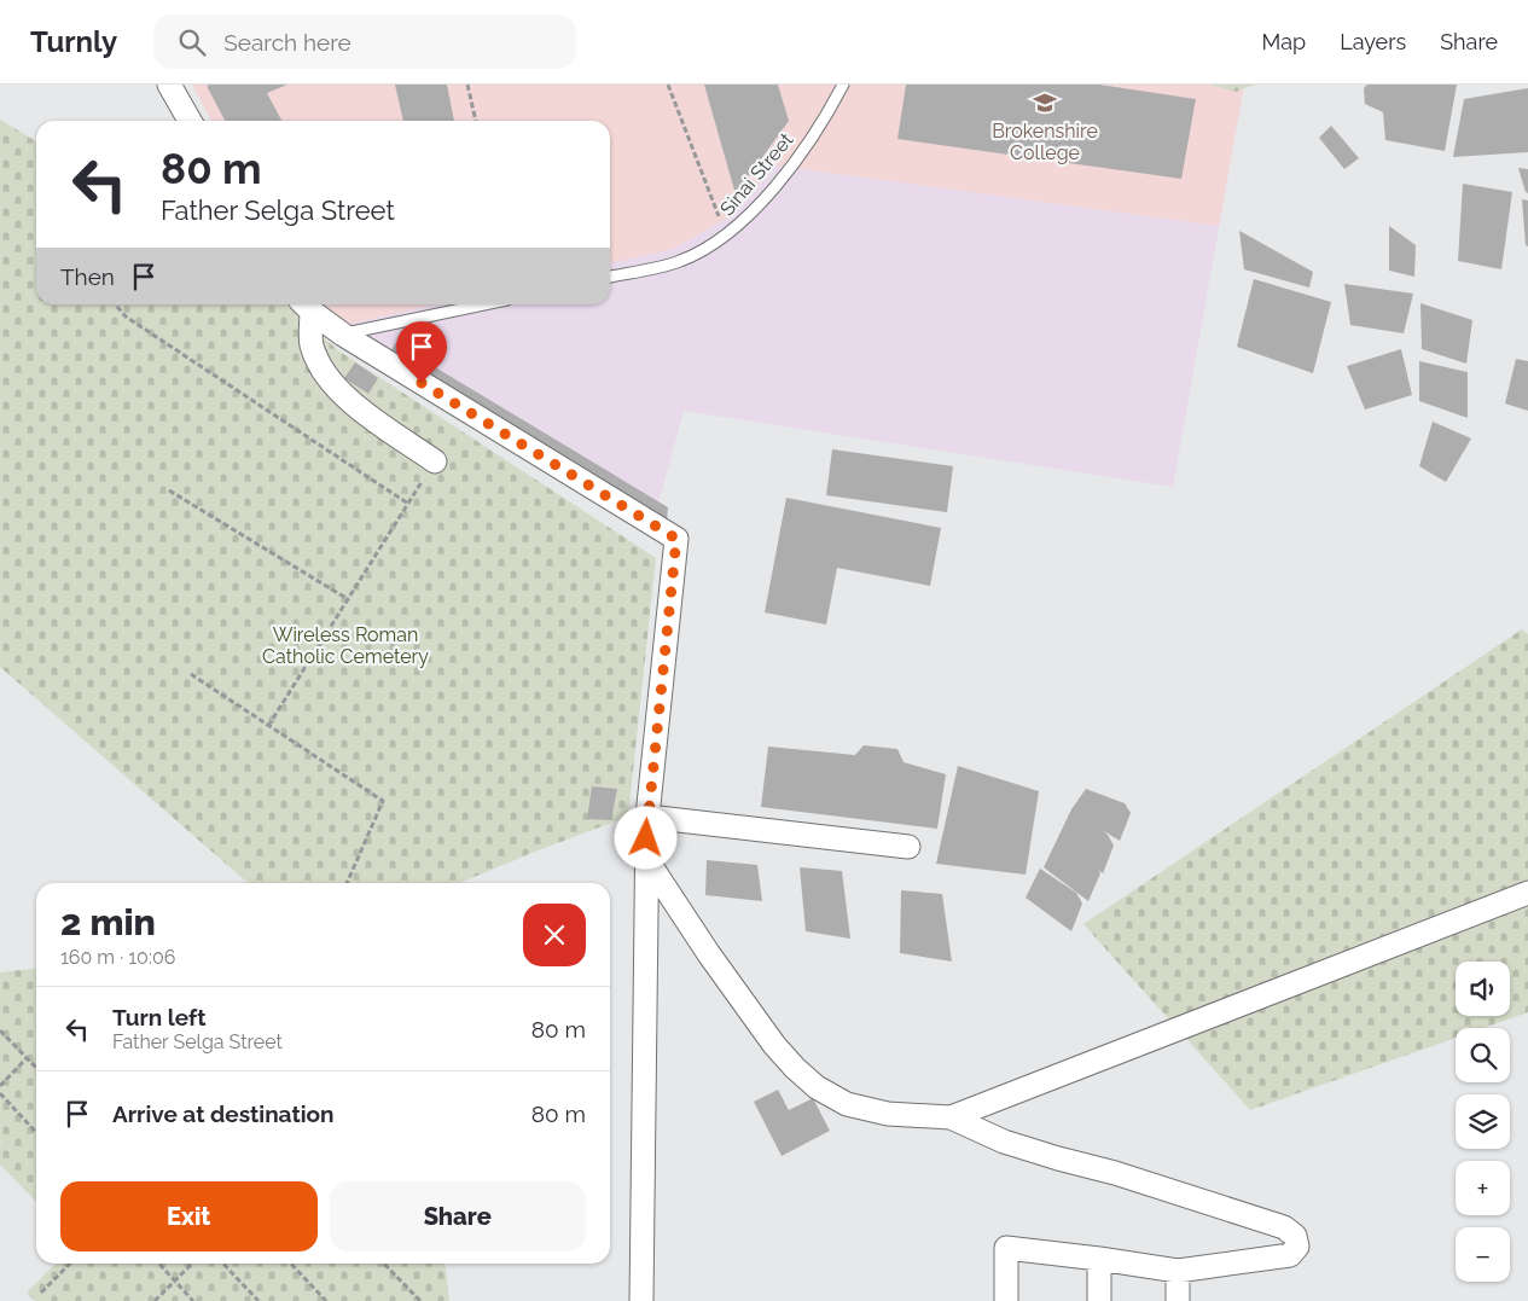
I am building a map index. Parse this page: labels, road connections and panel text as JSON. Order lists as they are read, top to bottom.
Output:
{
  "streets": {
    "lane": ["Sinai Street"]
  },
  "parks": ["Wireless Roman Catholic Cemetery"],
  "places": {
    "school or university": ["Brokenshire College"]
  },
  "page": {
    "header": "Turnly",
    "search": "Search here",
    "nav": ["Map", "Layers", "Share"],
    "turn": ["80 m", "Father Selga Street"],
    "then": "Then",
    "heading": ["2 min", "160 m · 10:06"],
    "map_buttons": ["+", "−"],
    "list": [
      {
        "name": "Turn left",
        "note": "Father Selga Street",
        "value": "80 m"
      },
      {
        "name": "Arrive at destination",
        "value": "80 m"
      }
    ],
    "buttons": ["Exit", "Share"]
  }
}
